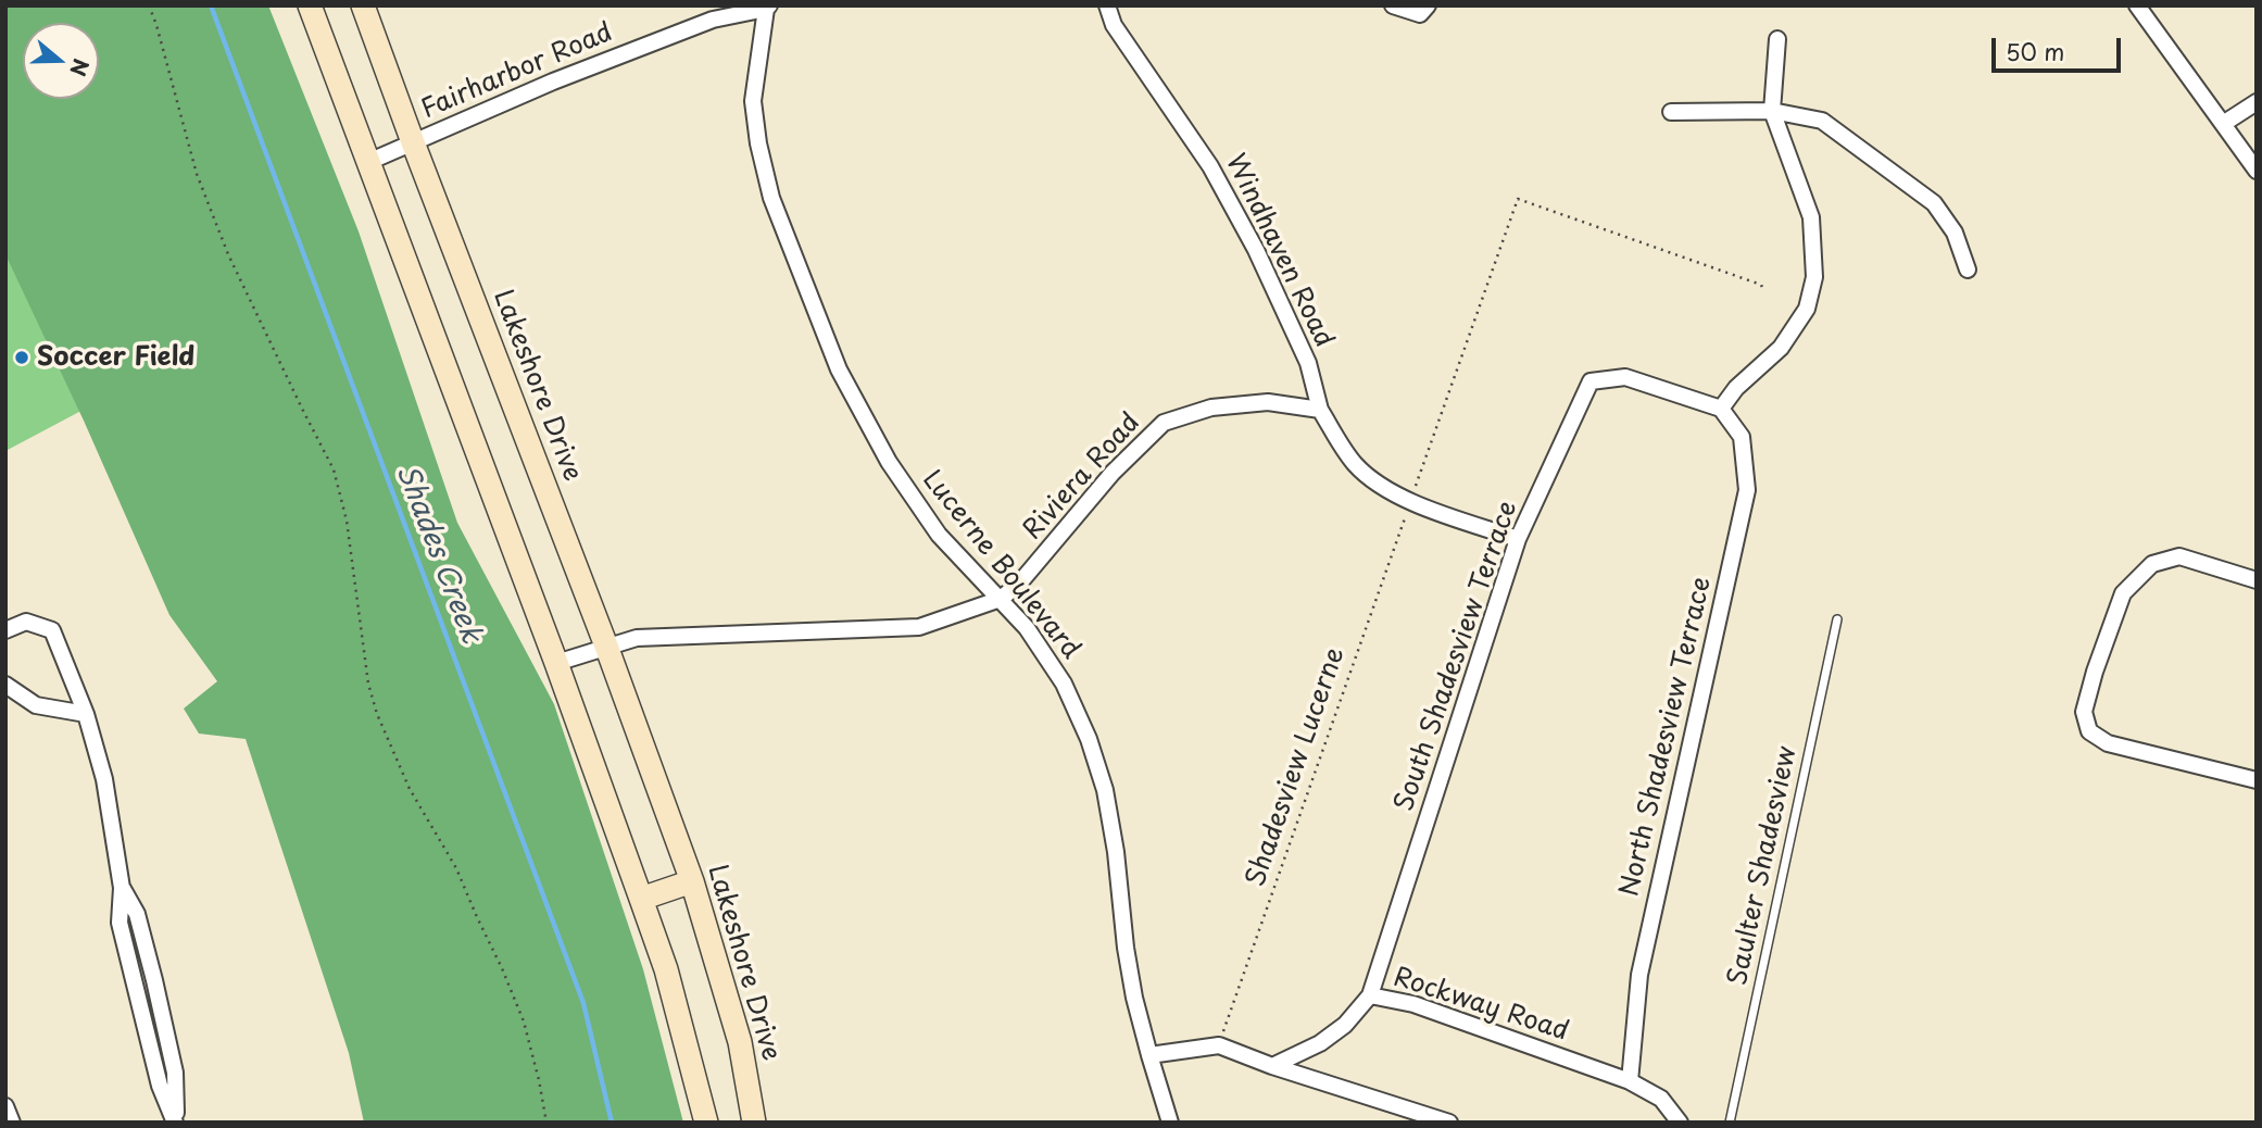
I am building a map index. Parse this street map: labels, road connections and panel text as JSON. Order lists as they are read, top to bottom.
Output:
{
  "streets": {
    "main road": ["Lakeshore Drive"],
    "street": [
      "Fairharbor Road",
      "Windhaven Road",
      "Riviera Road",
      "Lucerne Boulevard",
      "South Shadesview Terrace",
      "North Shadesview Terrace",
      "Rockway Road"
    ],
    "lane": ["Saulter Shadesview"],
    "path": ["Shadesview Lucerne"]
  },
  "crossings": [
    ["Fairharbor Road", "Lakeshore Drive"],
    ["Fairharbor Road", "Lucerne Boulevard"],
    ["Windhaven Road", "Riviera Road"],
    ["Lakeshore Drive", "Riviera Road"],
    ["Riviera Road", "Lucerne Boulevard"],
    ["South Shadesview Terrace", "North Shadesview Terrace"],
    ["South Shadesview Terrace", "Rockway Road"],
    ["North Shadesview Terrace", "Rockway Road"]
  ],
  "water": ["Shades Creek"],
  "places": ["Soccer Field"],
  "scale_bar": "50 m",
  "north": "right"
}
